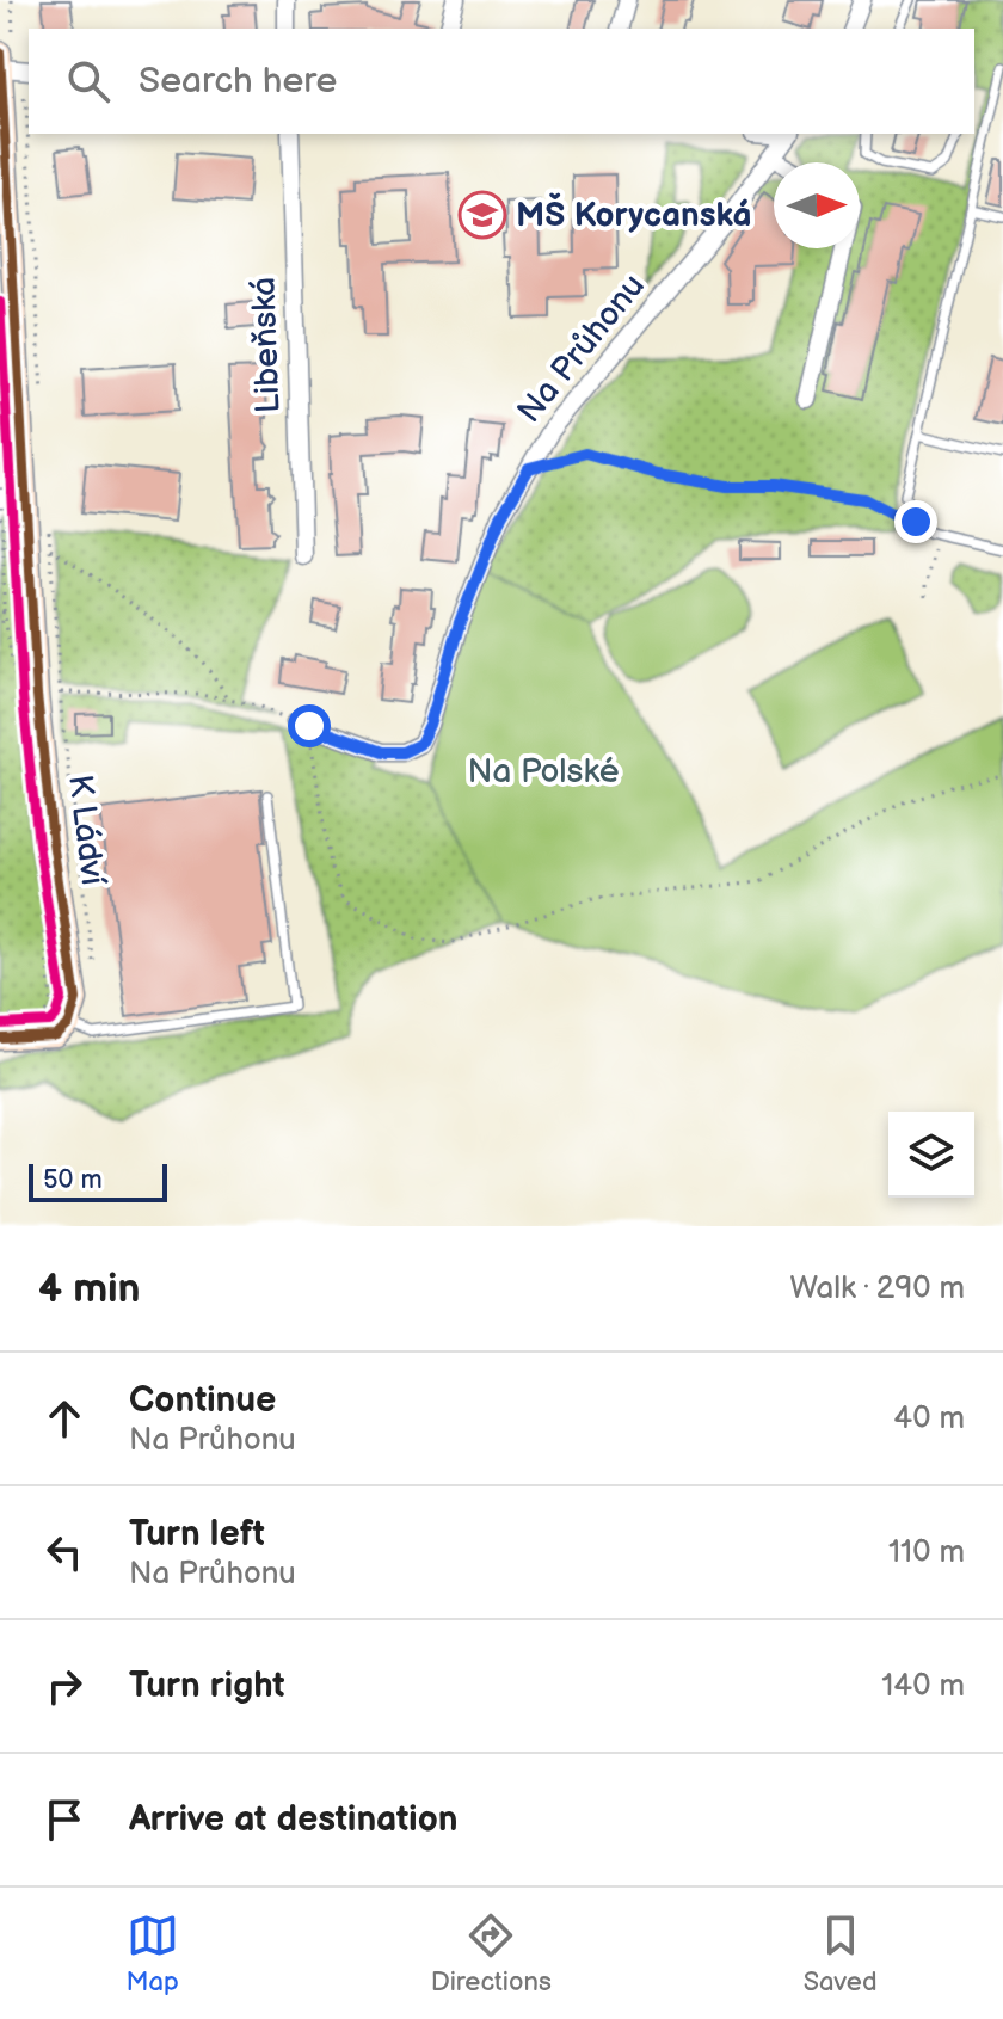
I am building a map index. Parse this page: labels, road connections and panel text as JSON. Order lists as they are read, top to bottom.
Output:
{
  "streets": {
    "street": ["Libeňská", "Na Průhonu", "K Ládví"]
  },
  "parks": ["Na Polské"],
  "places": {
    "school or university": ["MŠ Korycanská"]
  },
  "scale_bar": "50 m",
  "north": "right",
  "page": {
    "search": "Search here",
    "scale": "50 m",
    "heading": ["4 min", "Walk · 290 m"],
    "list": [
      ["Continue", "Na Průhonu", "40 m"],
      ["Turn left", "Na Průhonu", "110 m"],
      ["Turn right", "140 m"],
      "Arrive at destination"
    ],
    "nav": ["Map", "Directions", "Saved"]
  }
}
